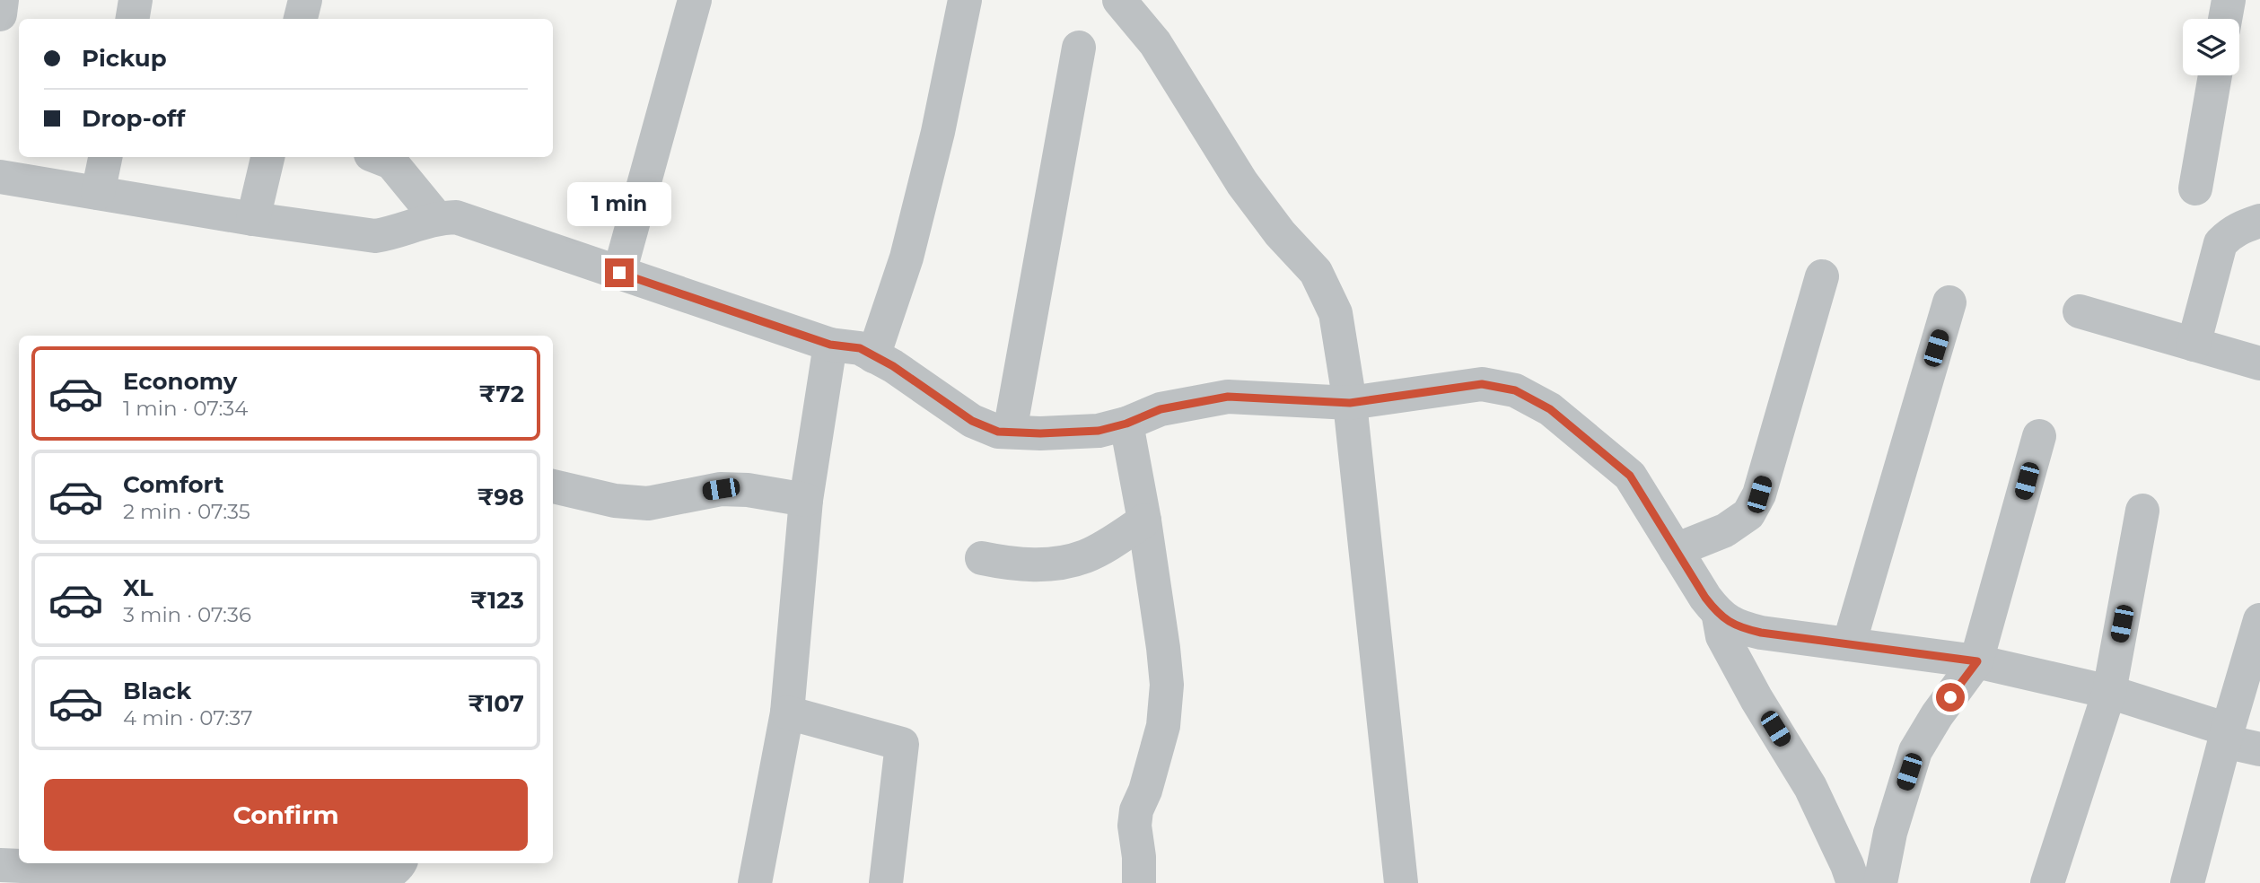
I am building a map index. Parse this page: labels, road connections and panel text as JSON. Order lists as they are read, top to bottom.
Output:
{
  "page": {
    "banner": ["Pickup", "Drop-off"],
    "bubble": "1 min",
    "list": [
      {
        "name": "Economy",
        "note": "1 min · 07:34",
        "value": "₹72"
      },
      {
        "name": "Comfort",
        "note": "2 min · 07:35",
        "value": "₹98"
      },
      {
        "name": "XL",
        "note": "3 min · 07:36",
        "value": "₹123"
      },
      {
        "name": "Black",
        "note": "4 min · 07:37",
        "value": "₹107"
      }
    ],
    "buttons": "Confirm"
  }
}
